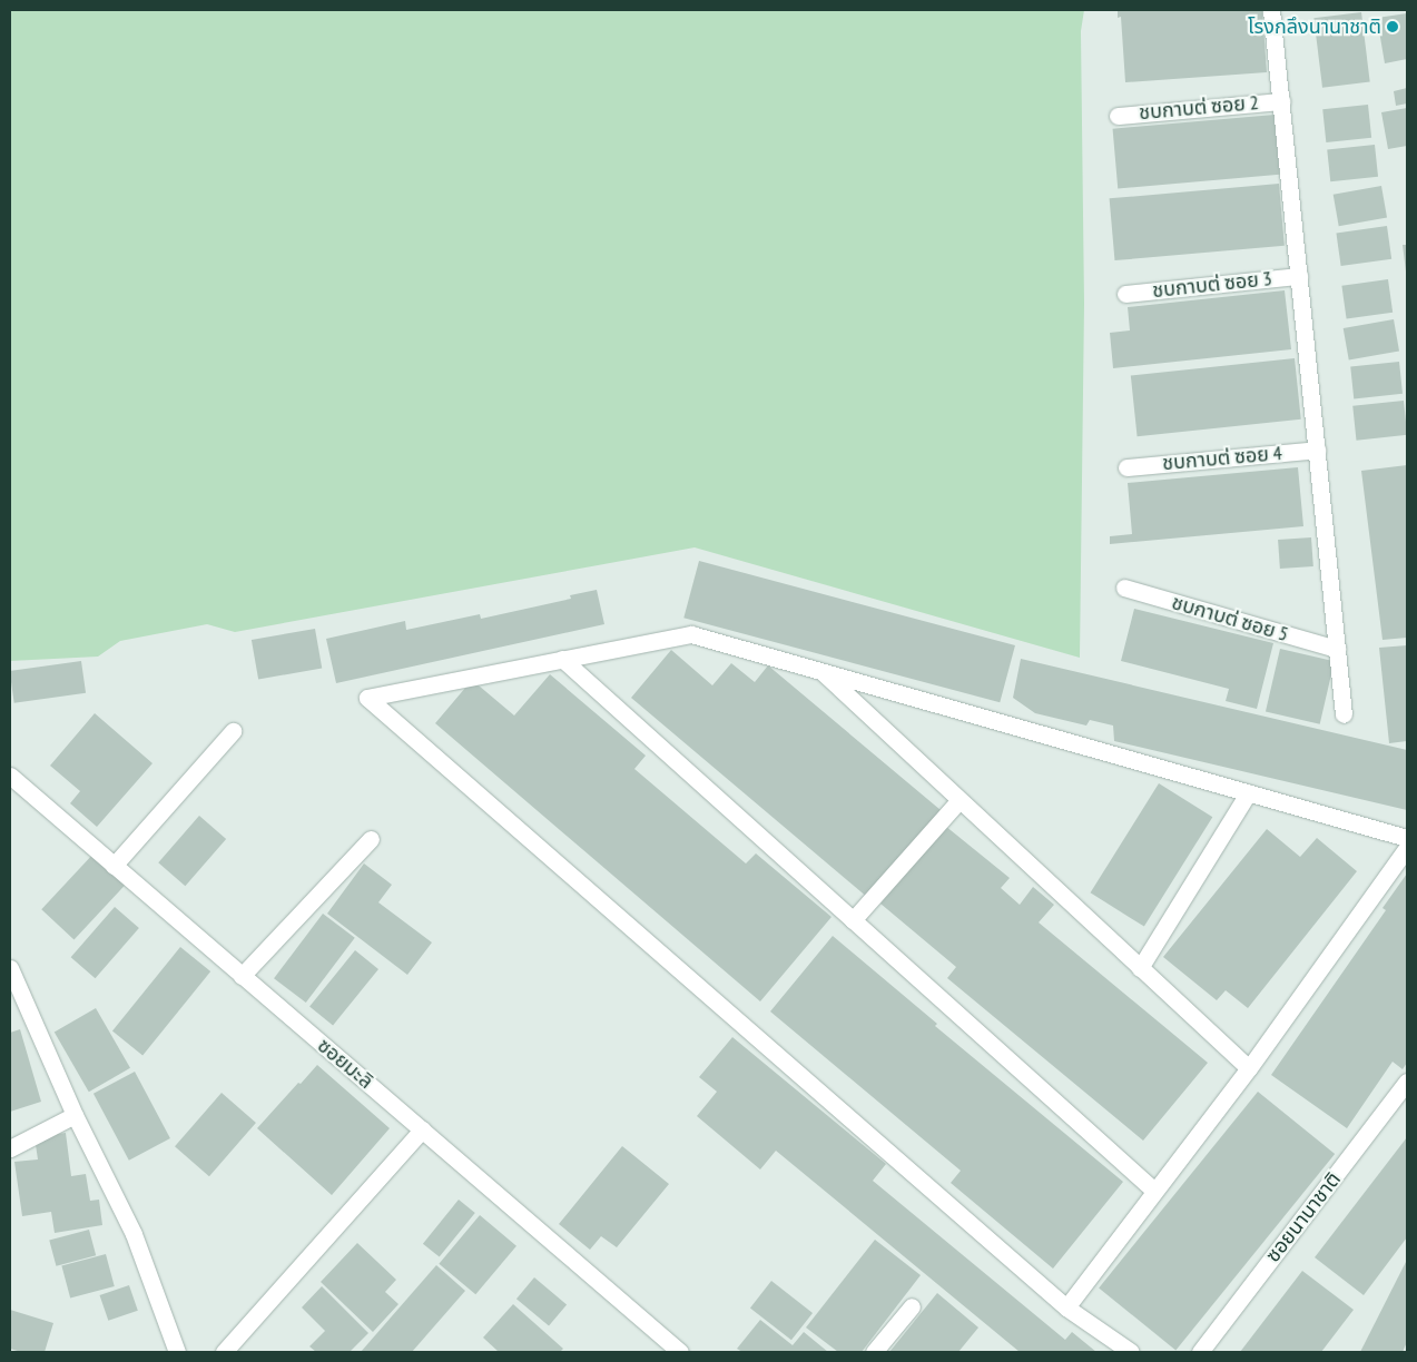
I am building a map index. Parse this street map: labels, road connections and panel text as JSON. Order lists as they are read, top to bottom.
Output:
{
  "streets": {
    "street": [
      "ชบกาบต่ ซอย 2",
      "ชบกาบต่ ซอย 3",
      "ชบกาบต่ ซอย 4",
      "ชบกาบต่ ซอย 5",
      "ซอยมะลิ",
      "ซอยนานาชาติ"
    ]
  },
  "places": ["โรงกลึงนานาชาติ"]
}
